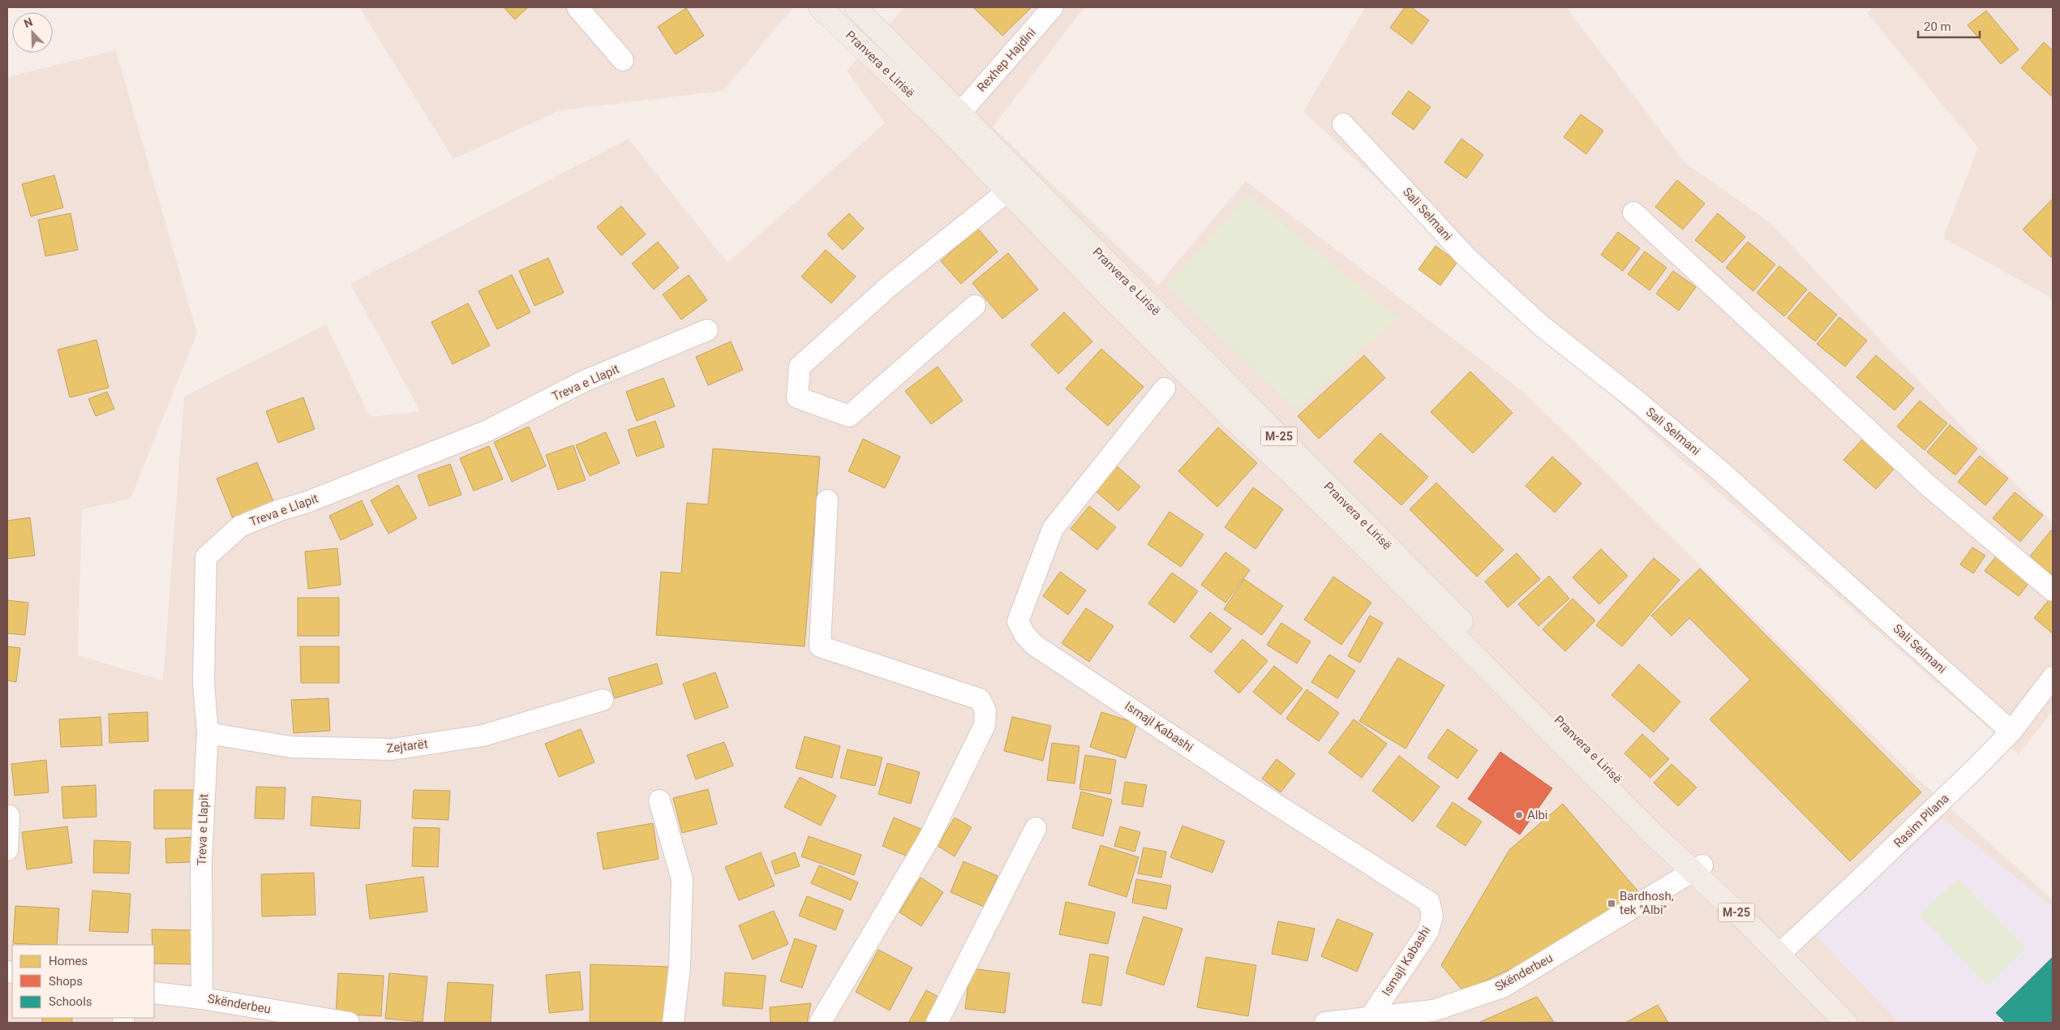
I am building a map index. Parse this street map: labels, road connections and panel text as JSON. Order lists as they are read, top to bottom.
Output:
{
  "streets": {
    "main road": ["Pranvera e Lirisë", "M-25"],
    "street": [
      "Rexhep Hajdini",
      "Sali Selmani",
      "Treva e Llapit",
      "Ismajl Kabashi",
      "Zejtarët",
      "Rasim Pllana",
      "Skënderbeu"
    ]
  },
  "crossings": [
    ["Rexhep Hajdini", "Pranvera e Lirisë"],
    ["Pranvera e Lirisë", "Rasim Pllana"],
    ["Pranvera e Lirisë", "Skënderbeu"],
    ["Sali Selmani", "Rasim Pllana"],
    ["Treva e Llapit", "Zejtarët"],
    ["Treva e Llapit", "Skënderbeu"],
    ["Ismajl Kabashi", "Skënderbeu"]
  ],
  "places": {
    "other": ["Albi"],
    "transit": ["Bardhosh, tek \"Albi\""]
  },
  "legend": ["Homes", "Shops", "Schools"],
  "scale_bar": "20 m",
  "north": "top left"
}
